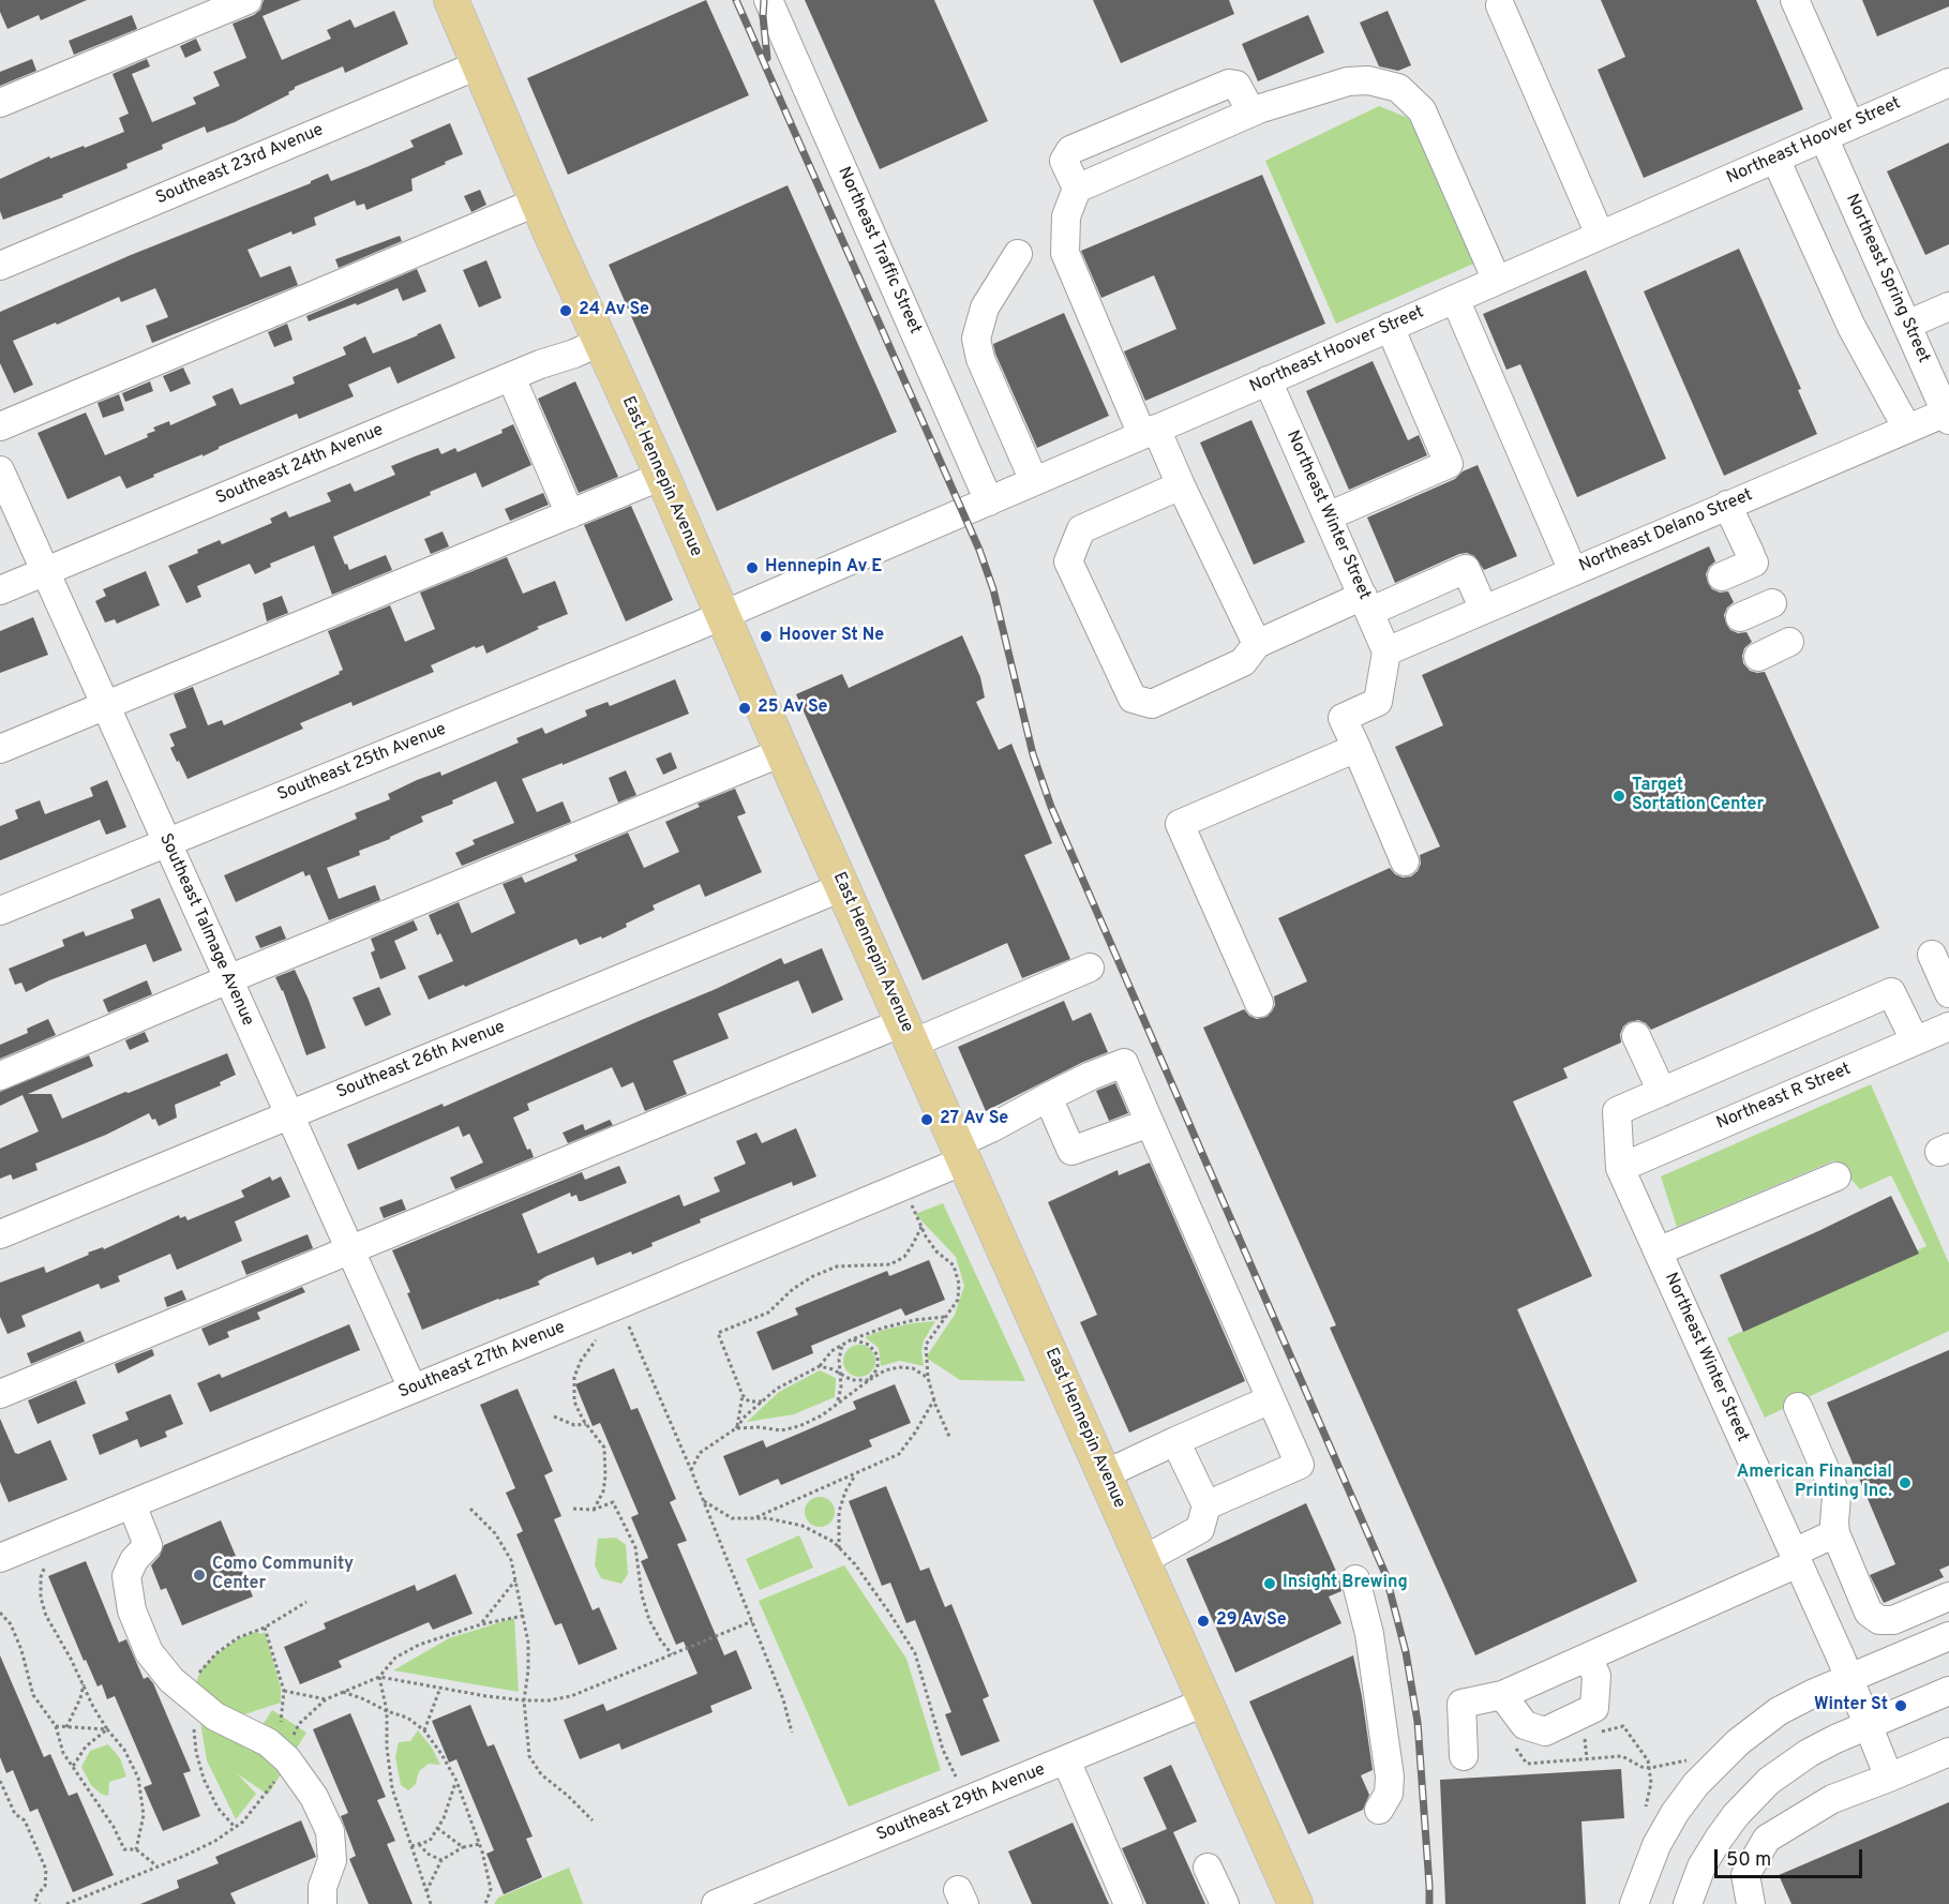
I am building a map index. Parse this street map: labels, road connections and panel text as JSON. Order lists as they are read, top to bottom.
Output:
{
  "streets": {
    "main road": ["East Hennepin Avenue"],
    "street": [
      "Northeast Hoover Street",
      "Southeast 23rd Avenue",
      "Northeast Traffic Street",
      "Northeast Spring Street",
      "Southeast 24th Avenue",
      "Northeast Winter Street",
      "Northeast Delano Street",
      "Southeast 25th Avenue",
      "Southeast Talmage Avenue",
      "Southeast 26th Avenue",
      "Northeast R Street",
      "Southeast 27th Avenue",
      "Southeast 29th Avenue"
    ]
  },
  "crossings": [
    ["Northeast Hoover Street", "Northeast Traffic Street"],
    ["Northeast Hoover Street", "Northeast Spring Street"],
    ["Northeast Hoover Street", "East Hennepin Avenue"],
    ["Northeast Hoover Street", "Northeast Winter Street"],
    ["Northeast Hoover Street", "Southeast 25th Avenue"],
    ["Southeast 23rd Avenue", "East Hennepin Avenue"],
    ["Northeast Spring Street", "Northeast Delano Street"],
    ["Southeast 24th Avenue", "East Hennepin Avenue"],
    ["Southeast 24th Avenue", "Southeast Talmage Avenue"],
    ["East Hennepin Avenue", "Southeast 25th Avenue"],
    ["East Hennepin Avenue", "Southeast 26th Avenue"],
    ["East Hennepin Avenue", "Southeast 27th Avenue"],
    ["East Hennepin Avenue", "Southeast 29th Avenue"],
    ["Northeast Winter Street", "Northeast Delano Street"],
    ["Northeast Winter Street", "Northeast R Street"],
    ["Southeast 25th Avenue", "Southeast Talmage Avenue"],
    ["Southeast Talmage Avenue", "Southeast 26th Avenue"],
    ["Southeast Talmage Avenue", "Southeast 27th Avenue"]
  ],
  "places": [
    "24 Av Se",
    "Hennepin Av E",
    "Hoover St Ne",
    "25 Av Se",
    "Target Sortation Center",
    "27 Av Se",
    "American Financial Printing Inc.",
    "Como Community Center",
    "Insight Brewing",
    "29 Av Se",
    "Winter St"
  ],
  "scale_bar": "50 m"
}
